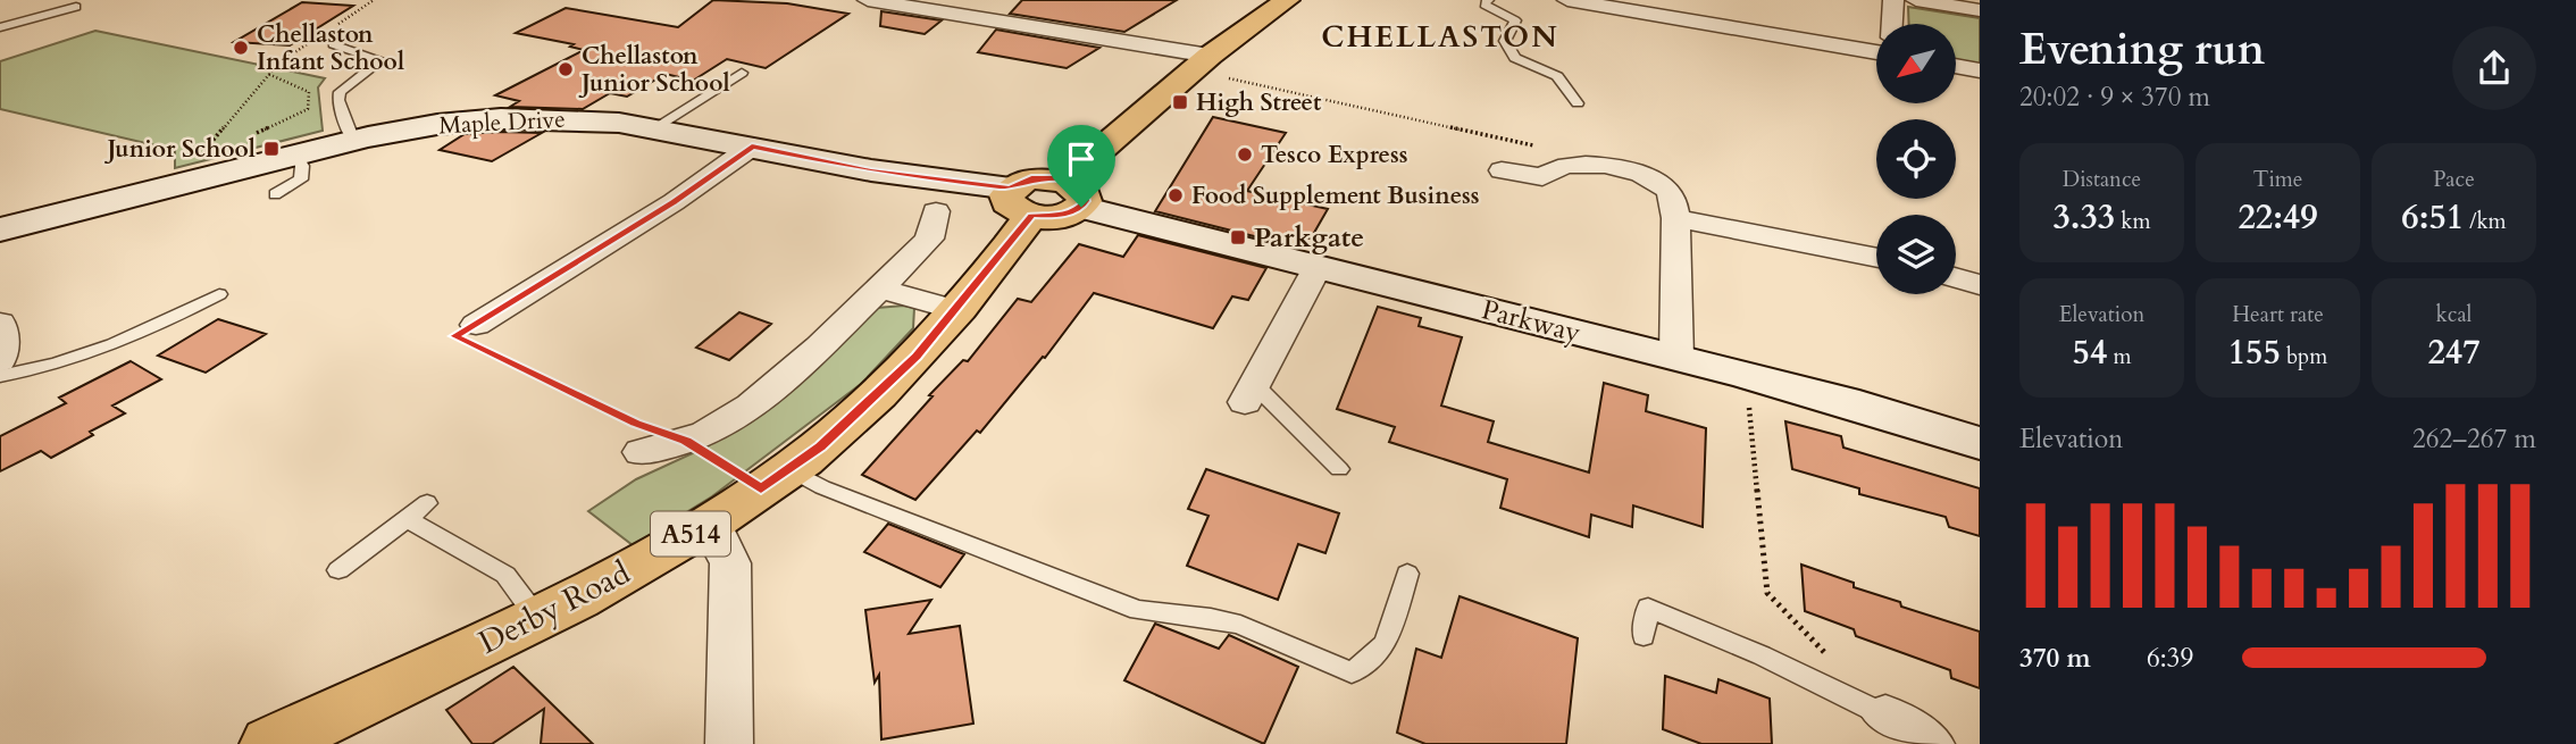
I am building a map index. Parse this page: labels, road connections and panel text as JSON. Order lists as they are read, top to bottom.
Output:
{
  "streets": {
    "main road": ["A514", "Derby Road"],
    "street": ["Maple Drive", "Parkway"]
  },
  "crossings": [
    ["Maple Drive", "Parkway"],
    ["Maple Drive", "Derby Road"],
    ["Parkway", "Derby Road"]
  ],
  "districts": ["CHELLASTON"],
  "places": {
    "other": [
      "Chellaston Infant School",
      "Chellaston Junior School",
      "Tesco Express",
      "Food Supplement Business"
    ],
    "transit": ["High Street", "Junior School", "Parkgate"]
  },
  "north": "bottom left",
  "page": {
    "heading": ["Evening run", "20:02 · 9 × 370 m"],
    "stats": [
      ["Distance", "3.33 km"],
      ["Time", "22:49"],
      ["Pace", "6:51 /km"],
      ["Elevation", "54 m"],
      ["Heart rate", "155 bpm"],
      ["kcal", "247"]
    ],
    "chart": ["Elevation", "262–267 m"],
    "list": [
      {
        "name": "370 m",
        "note": "6:39"
      }
    ]
  }
}
